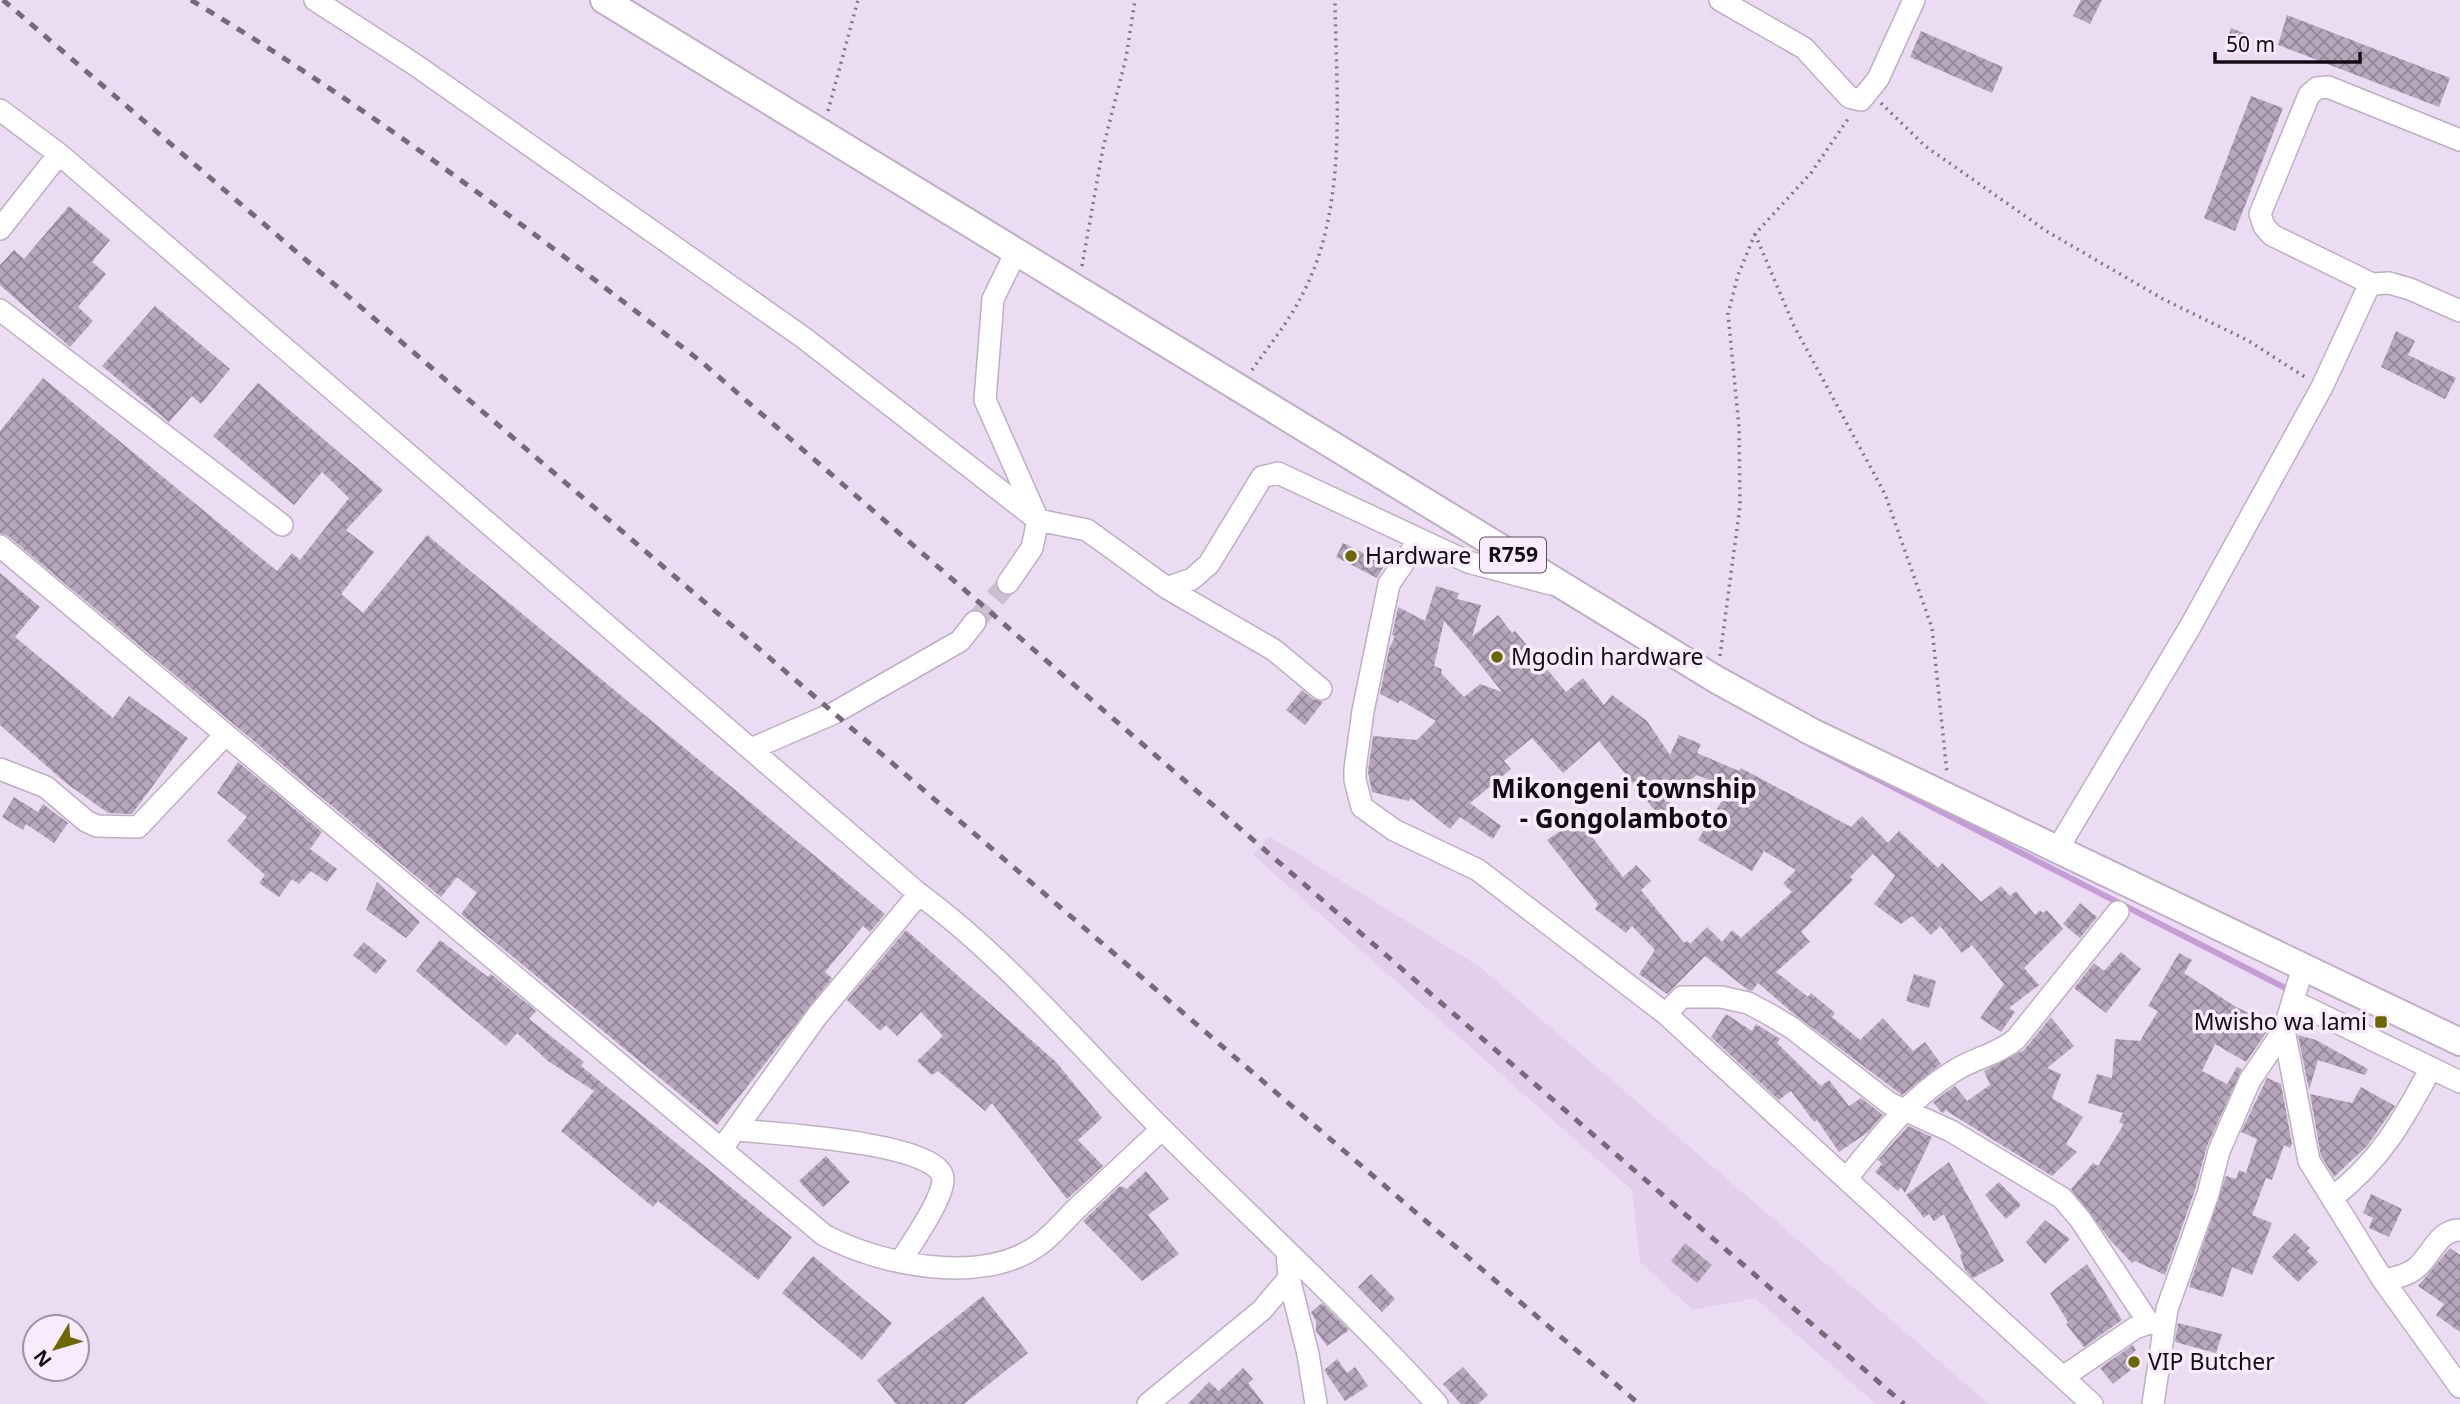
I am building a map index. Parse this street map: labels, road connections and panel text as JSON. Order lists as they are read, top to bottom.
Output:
{
  "streets": {
    "main road": ["R759"]
  },
  "districts": ["Mikongeni township - Gongolamboto"],
  "places": {
    "other": ["Hardware", "Mgodin hardware", "VIP Butcher"],
    "transit": ["Mwisho wa lami"]
  },
  "scale_bar": "50 m",
  "north": "bottom left"
}
